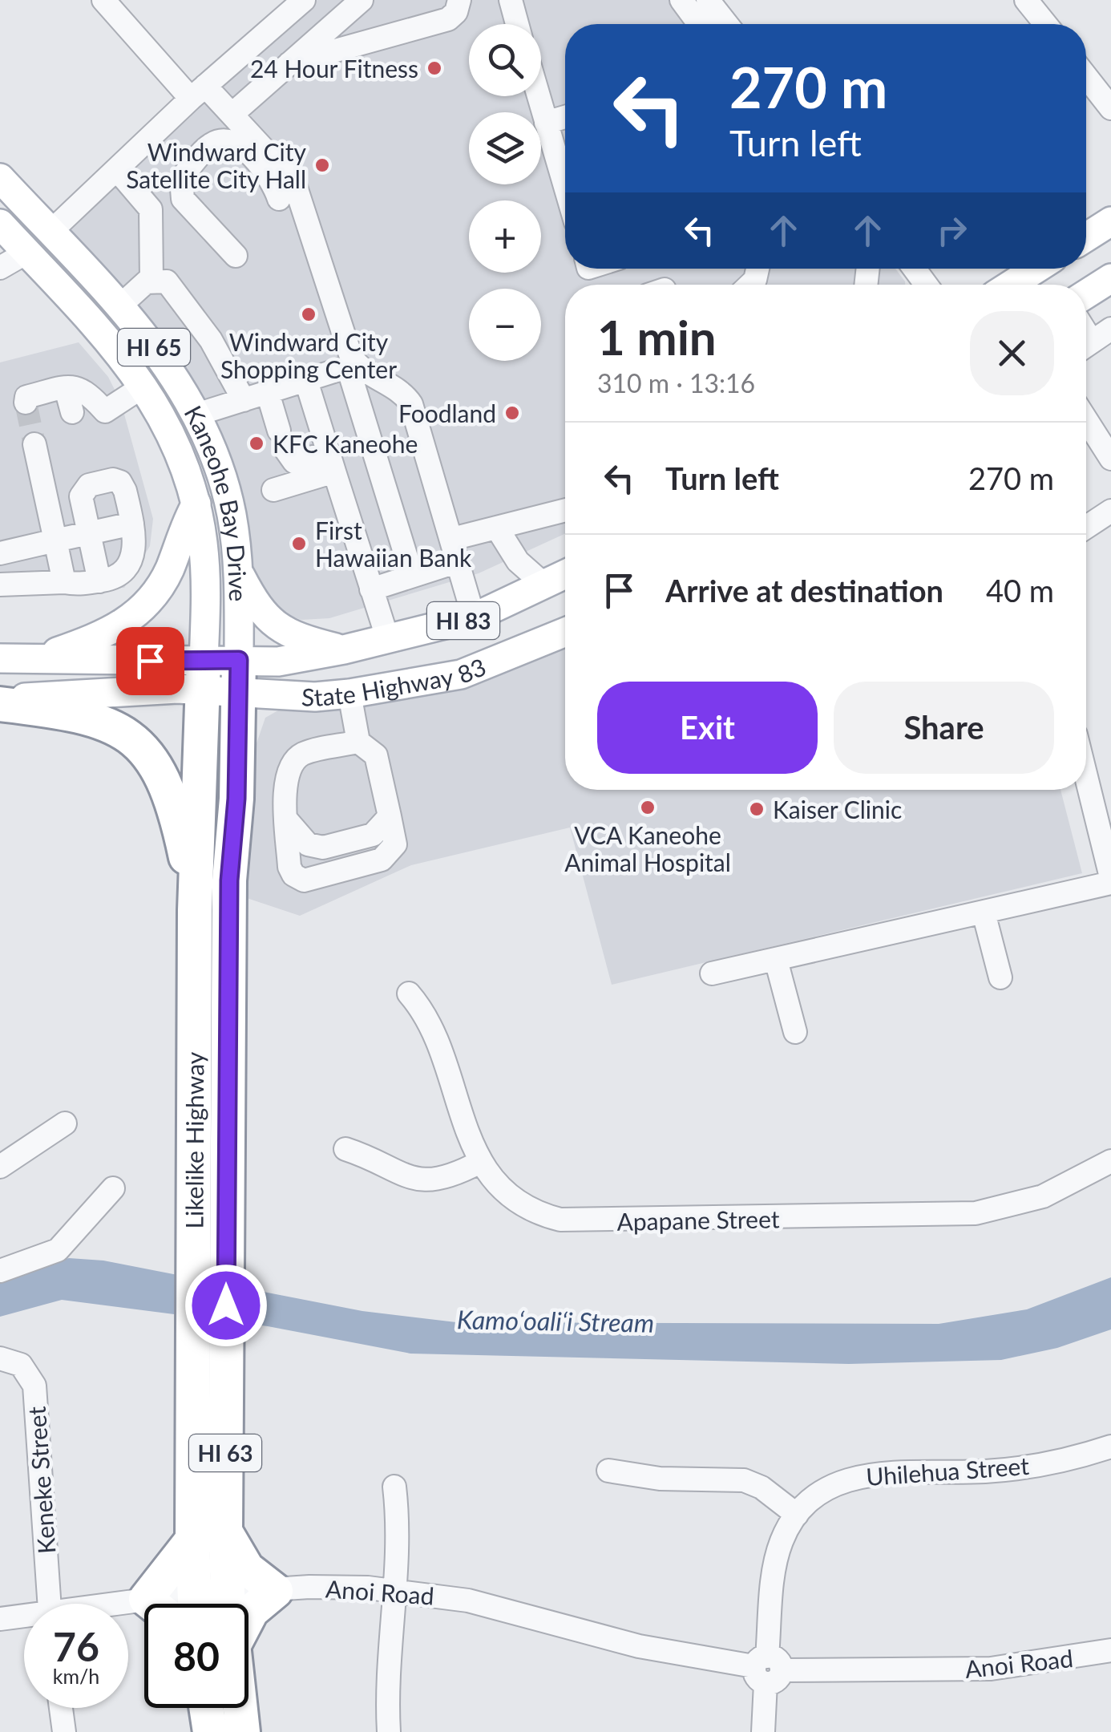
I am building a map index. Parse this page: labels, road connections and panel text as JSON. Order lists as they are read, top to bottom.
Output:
{
  "streets": {
    "highway": ["Likelike Highway", "HI 63"],
    "main road": [
      "HI 65",
      "Kaneohe Bay Drive",
      "HI 83",
      "State Highway 83"
    ],
    "street": [
      "Apapane Street",
      "Uhilehua Street",
      "Keneke Street",
      "Anoi Road"
    ]
  },
  "crossings": [
    ["Kaneohe Bay Drive", "HI 83"],
    ["Kaneohe Bay Drive", "State Highway 83"],
    ["Kaneohe Bay Drive", "Likelike Highway"],
    ["HI 83", "State Highway 83"],
    ["HI 83", "Likelike Highway"],
    ["State Highway 83", "Likelike Highway"],
    ["Likelike Highway", "Anoi Road"],
    ["Uhilehua Street", "Anoi Road"]
  ],
  "water": ["Kamoʻoaliʻi Stream"],
  "places": [
    "24 Hour Fitness",
    "Windward City Satellite City Hall",
    "Windward City Shopping Center",
    "Foodland",
    "KFC Kaneohe",
    "First Hawaiian Bank",
    "VCA Kaneohe Animal Hospital",
    "Kaiser Clinic"
  ],
  "page": {
    "map_buttons": ["+", "−"],
    "turn": ["270 m", "Turn left"],
    "heading": ["1 min", "310 m · 13:16"],
    "list": [
      {
        "name": "Turn left",
        "value": "270 m"
      },
      {
        "name": "Arrive at destination",
        "value": "40 m"
      }
    ],
    "buttons": ["Exit", "Share"],
    "speed": "76 km/h",
    "limit": "80"
  }
}
